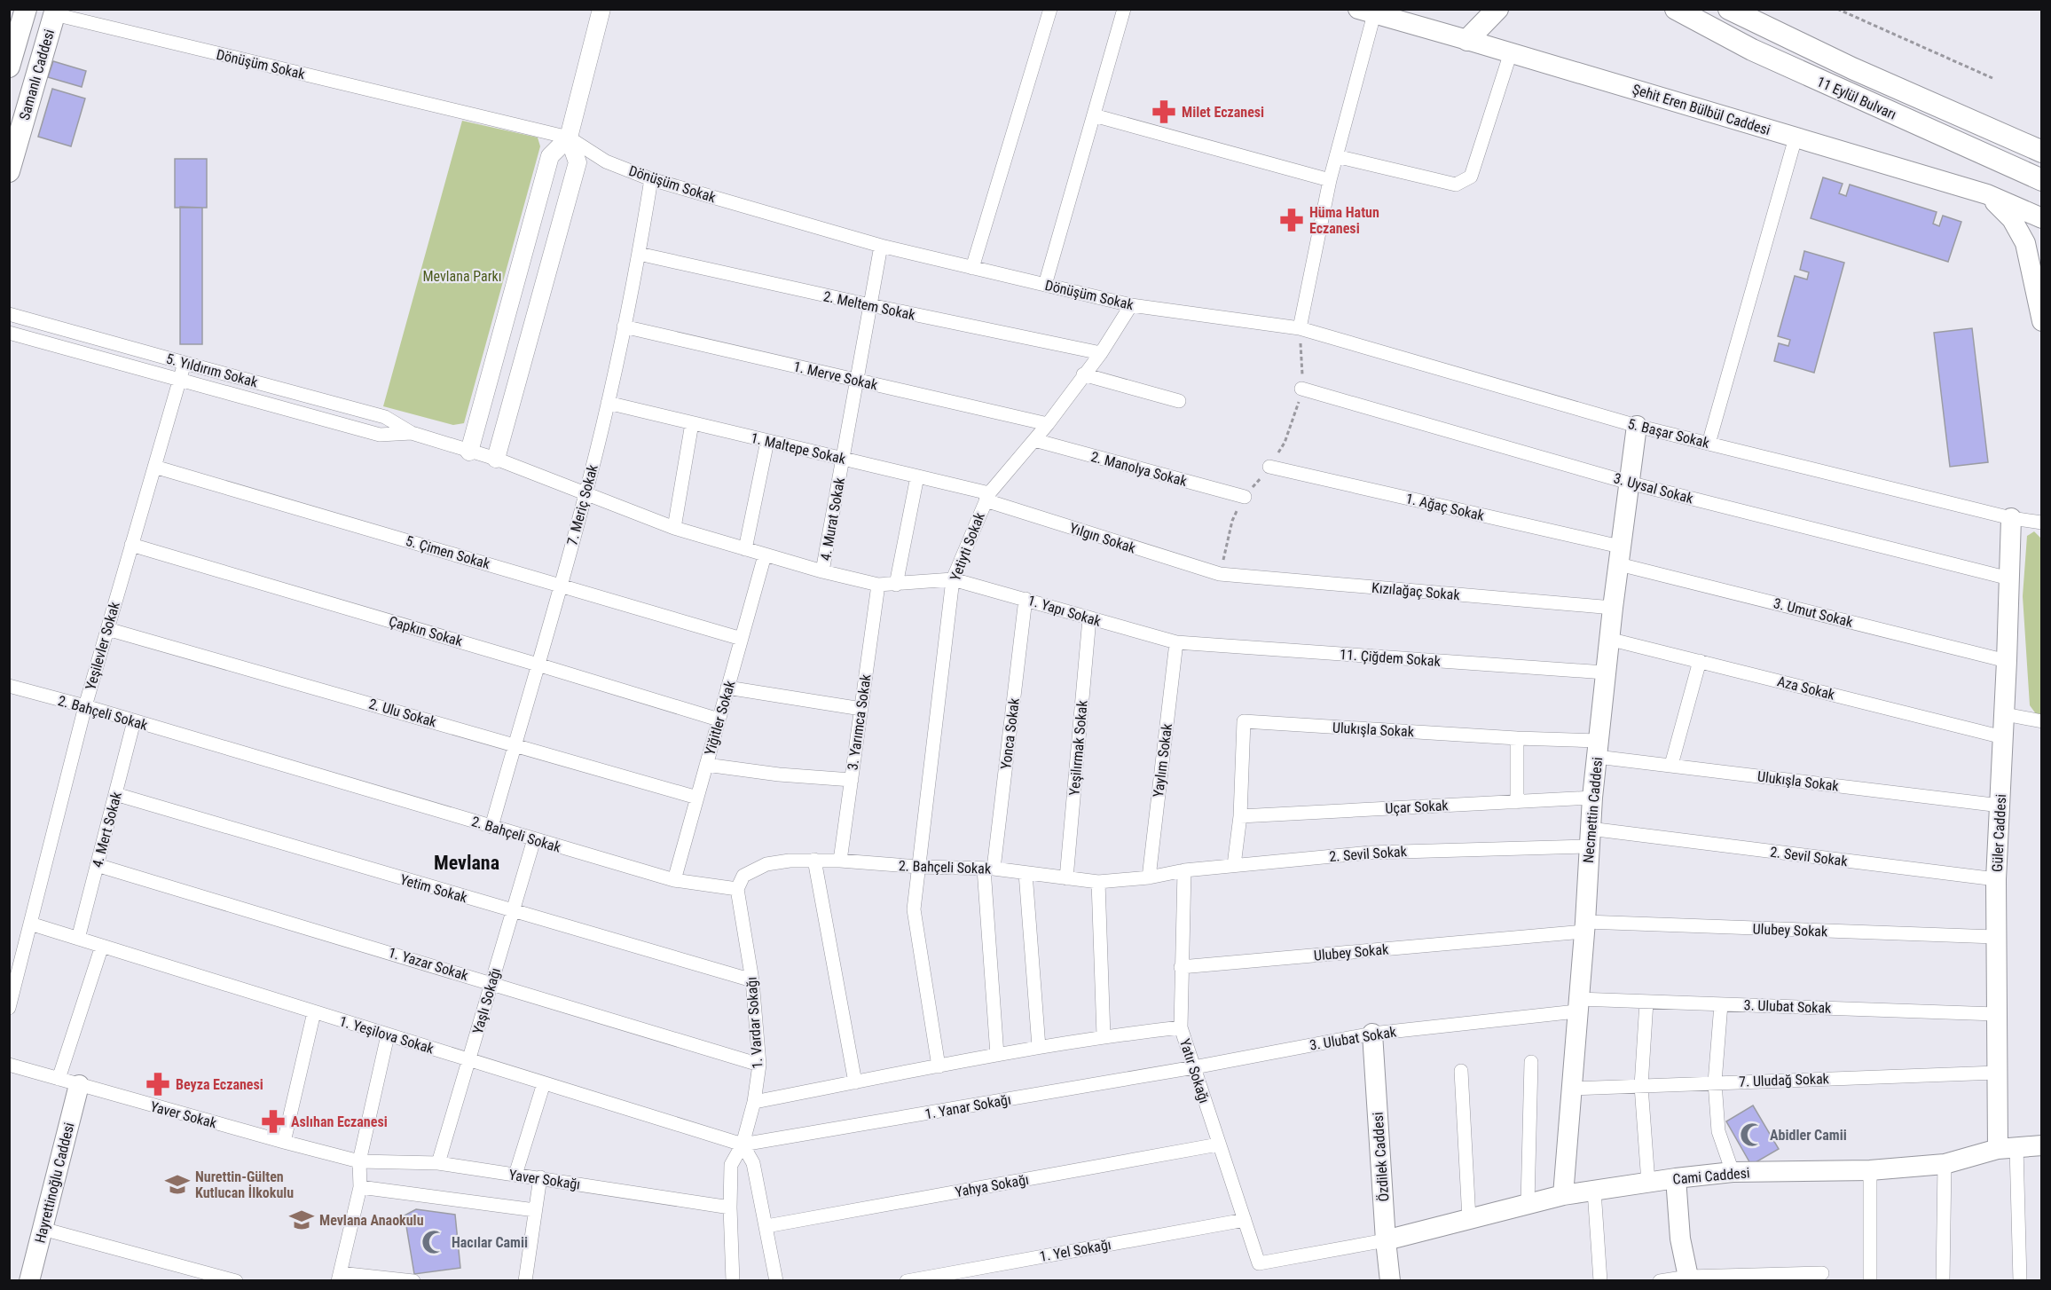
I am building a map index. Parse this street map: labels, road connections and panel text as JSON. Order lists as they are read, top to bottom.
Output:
{
  "streets": {
    "main road": [
      "Samanlı Caddesi",
      "11 Eylül Bulvarı",
      "Şehit Eren Bülbül Caddesi",
      "Necmettin Caddesi",
      "Güler Caddesi",
      "Özdilek Caddesi",
      "Cami Caddesi",
      "Hayrettinoğlu Caddesi"
    ],
    "street": [
      "Dönüşüm Sokak",
      "2. Meltem Sokak",
      "5. Yıldırım Sokak",
      "1. Merve Sokak",
      "5. Başar Sokak",
      "1. Maltepe Sokak",
      "2. Manolya Sokak",
      "3. Uysal Sokak",
      "7. Meriç Sokak",
      "1. Ağaç Sokak",
      "4. Murat Sokak",
      "Yılgın Sokak",
      "Yetiyti Sokak",
      "5. Çimen Sokak",
      "Kızılağaç Sokak",
      "1. Yapı Sokak",
      "3. Umut Sokak",
      "Çapkın Sokak",
      "Yeşilevler Sokak",
      "11. Çiğdem Sokak",
      "Aza Sokak",
      "2. Bahçeli Sokak",
      "2. Ulu Sokak",
      "Yiğitler Sokak",
      "3. Yarımca Sokak",
      "Ulukışla Sokak",
      "Yonca Sokak",
      "Yeşilırmak Sokak",
      "Yaylım Sokak",
      "Uçar Sokak",
      "4. Mert Sokak",
      "2. Sevil Sokak",
      "Yetim Sokak",
      "Ulubey Sokak",
      "1. Yazar Sokak",
      "Yaşlı Sokağı",
      "3. Ulubat Sokak",
      "1. Vardar Sokağı",
      "1. Yeşilova Sokak",
      "Yatır Sokağı",
      "7. Uludağ Sokak",
      "1. Yanar Sokağı",
      "Yaver Sokak",
      "Yaver Sokağı",
      "Yahya Sokağı",
      "1. Yel Sokağı"
    ]
  },
  "crossings": [
    ["Dönüşüm Sokak", "Samanlı Caddesi"],
    ["Dönüşüm Sokak", "5. Başar Sokak"],
    ["Dönüşüm Sokak", "7. Meriç Sokak"],
    ["Dönüşüm Sokak", "4. Murat Sokak"],
    ["Dönüşüm Sokak", "Yetiyti Sokak"],
    ["2. Meltem Sokak", "7. Meriç Sokak"],
    ["2. Meltem Sokak", "4. Murat Sokak"],
    ["2. Meltem Sokak", "Yetiyti Sokak"],
    ["5. Yıldırım Sokak", "7. Meriç Sokak"],
    ["5. Yıldırım Sokak", "4. Murat Sokak"],
    ["5. Yıldırım Sokak", "Yetiyti Sokak"],
    ["5. Yıldırım Sokak", "1. Yapı Sokak"],
    ["5. Yıldırım Sokak", "Yeşilevler Sokak"],
    ["5. Yıldırım Sokak", "Yiğitler Sokak"],
    ["5. Yıldırım Sokak", "3. Yarımca Sokak"],
    ["1. Merve Sokak", "7. Meriç Sokak"],
    ["1. Merve Sokak", "4. Murat Sokak"],
    ["1. Merve Sokak", "Yetiyti Sokak"],
    ["5. Başar Sokak", "Necmettin Caddesi"],
    ["5. Başar Sokak", "Güler Caddesi"],
    ["1. Maltepe Sokak", "7. Meriç Sokak"],
    ["1. Maltepe Sokak", "4. Murat Sokak"],
    ["1. Maltepe Sokak", "Yılgın Sokak"],
    ["1. Maltepe Sokak", "Yetiyti Sokak"],
    ["2. Manolya Sokak", "Yetiyti Sokak"],
    ["3. Uysal Sokak", "Necmettin Caddesi"],
    ["3. Uysal Sokak", "Güler Caddesi"],
    ["7. Meriç Sokak", "5. Çimen Sokak"],
    ["7. Meriç Sokak", "Çapkın Sokak"],
    ["7. Meriç Sokak", "2. Bahçeli Sokak"],
    ["7. Meriç Sokak", "2. Ulu Sokak"],
    ["1. Ağaç Sokak", "3. Umut Sokak"],
    ["1. Ağaç Sokak", "Necmettin Caddesi"],
    ["Yılgın Sokak", "Yetiyti Sokak"],
    ["Yılgın Sokak", "Kızılağaç Sokak"],
    ["Yetiyti Sokak", "1. Yapı Sokak"],
    ["Yetiyti Sokak", "2. Bahçeli Sokak"],
    ["5. Çimen Sokak", "Yeşilevler Sokak"],
    ["5. Çimen Sokak", "Yiğitler Sokak"],
    ["Kızılağaç Sokak", "Necmettin Caddesi"],
    ["1. Yapı Sokak", "11. Çiğdem Sokak"],
    ["1. Yapı Sokak", "Yonca Sokak"],
    ["1. Yapı Sokak", "Yeşilırmak Sokak"],
    ["1. Yapı Sokak", "Yaylım Sokak"],
    ["3. Umut Sokak", "Necmettin Caddesi"],
    ["3. Umut Sokak", "Güler Caddesi"],
    ["Çapkın Sokak", "Yeşilevler Sokak"],
    ["Çapkın Sokak", "Yiğitler Sokak"],
    ["Yeşilevler Sokak", "2. Bahçeli Sokak"],
    ["Yeşilevler Sokak", "2. Ulu Sokak"],
    ["Yeşilevler Sokak", "1. Yeşilova Sokak"],
    ["11. Çiğdem Sokak", "Yaylım Sokak"],
    ["11. Çiğdem Sokak", "Necmettin Caddesi"],
    ["Aza Sokak", "Necmettin Caddesi"],
    ["Aza Sokak", "Güler Caddesi"],
    ["2. Bahçeli Sokak", "Yiğitler Sokak"],
    ["2. Bahçeli Sokak", "3. Yarımca Sokak"],
    ["2. Bahçeli Sokak", "Yonca Sokak"],
    ["2. Bahçeli Sokak", "Yeşilırmak Sokak"],
    ["2. Bahçeli Sokak", "Yaylım Sokak"],
    ["2. Bahçeli Sokak", "4. Mert Sokak"],
    ["2. Bahçeli Sokak", "2. Sevil Sokak"],
    ["2. Bahçeli Sokak", "Yaşlı Sokağı"],
    ["2. Bahçeli Sokak", "1. Vardar Sokağı"],
    ["2. Ulu Sokak", "Yiğitler Sokak"],
    ["Ulukışla Sokak", "Uçar Sokak"],
    ["Ulukışla Sokak", "Necmettin Caddesi"],
    ["Ulukışla Sokak", "Güler Caddesi"],
    ["Yaylım Sokak", "2. Sevil Sokak"],
    ["Uçar Sokak", "Necmettin Caddesi"],
    ["Necmettin Caddesi", "2. Sevil Sokak"],
    ["Necmettin Caddesi", "Ulubey Sokak"],
    ["Necmettin Caddesi", "3. Ulubat Sokak"],
    ["Necmettin Caddesi", "7. Uludağ Sokak"],
    ["Necmettin Caddesi", "Cami Caddesi"],
    ["4. Mert Sokak", "Yetim Sokak"],
    ["4. Mert Sokak", "1. Yazar Sokak"],
    ["4. Mert Sokak", "1. Yeşilova Sokak"],
    ["Güler Caddesi", "2. Sevil Sokak"],
    ["Güler Caddesi", "Ulubey Sokak"],
    ["Güler Caddesi", "3. Ulubat Sokak"],
    ["Güler Caddesi", "7. Uludağ Sokak"],
    ["Güler Caddesi", "Cami Caddesi"],
    ["2. Sevil Sokak", "Yatır Sokağı"],
    ["Yetim Sokak", "Yaşlı Sokağı"],
    ["Yetim Sokak", "1. Vardar Sokağı"],
    ["Ulubey Sokak", "Yatır Sokağı"],
    ["1. Yazar Sokak", "Yaşlı Sokağı"],
    ["1. Yazar Sokak", "1. Vardar Sokağı"],
    ["Yaşlı Sokağı", "1. Yeşilova Sokak"],
    ["Yaşlı Sokağı", "Yaver Sokağı"],
    ["3. Ulubat Sokak", "Yatır Sokağı"],
    ["3. Ulubat Sokak", "1. Yanar Sokağı"],
    ["3. Ulubat Sokak", "Özdilek Caddesi"],
    ["1. Vardar Sokağı", "1. Yeşilova Sokak"],
    ["1. Vardar Sokağı", "1. Yanar Sokağı"],
    ["1. Vardar Sokağı", "Yaver Sokağı"],
    ["1. Yeşilova Sokak", "1. Yanar Sokağı"],
    ["Yatır Sokağı", "1. Yanar Sokağı"],
    ["Yatır Sokağı", "Özdilek Caddesi"],
    ["Yatır Sokağı", "Cami Caddesi"],
    ["Yatır Sokağı", "Yahya Sokağı"],
    ["Yatır Sokağı", "1. Yel Sokağı"],
    ["Yaver Sokak", "Yaver Sokağı"],
    ["Yaver Sokak", "Hayrettinoğlu Caddesi"],
    ["Özdilek Caddesi", "Cami Caddesi"]
  ],
  "districts": ["Mevlana"],
  "parks": ["Mevlana Parkı"],
  "places": {
    "pharmacy": [
      "Milet Eczanesi",
      "Hüma Hatun Eczanesi",
      "Beyza Eczanesi",
      "Aslıhan Eczanesi"
    ],
    "mosque": ["Abidler Camii", "Hacılar Camii"],
    "school or university": ["Nurettin-Gülten Kutlucan İlkokulu", "Mevlana Anaokulu"]
  }
}
